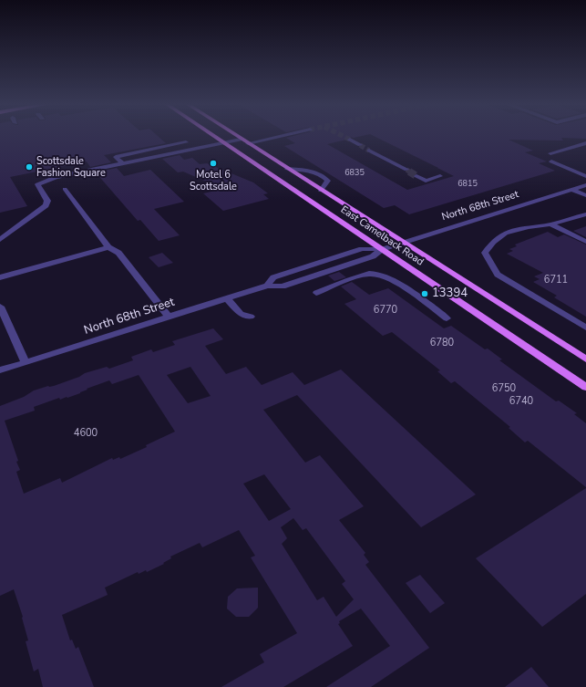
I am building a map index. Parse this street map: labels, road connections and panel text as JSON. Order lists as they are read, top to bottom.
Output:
{
  "streets": {
    "main road": ["East Camelback Road"],
    "street": ["North 68th Street"]
  },
  "crossings": [
    ["North 68th Street", "East Camelback Road"]
  ],
  "places": ["Motel 6 Scottsdale", "Scottsdale Fashion Square", "13394"],
  "house_numbers": [
    "6835",
    "6815",
    "6711",
    "6770",
    "6780",
    "6750",
    "6740",
    "4600"
  ]
}
